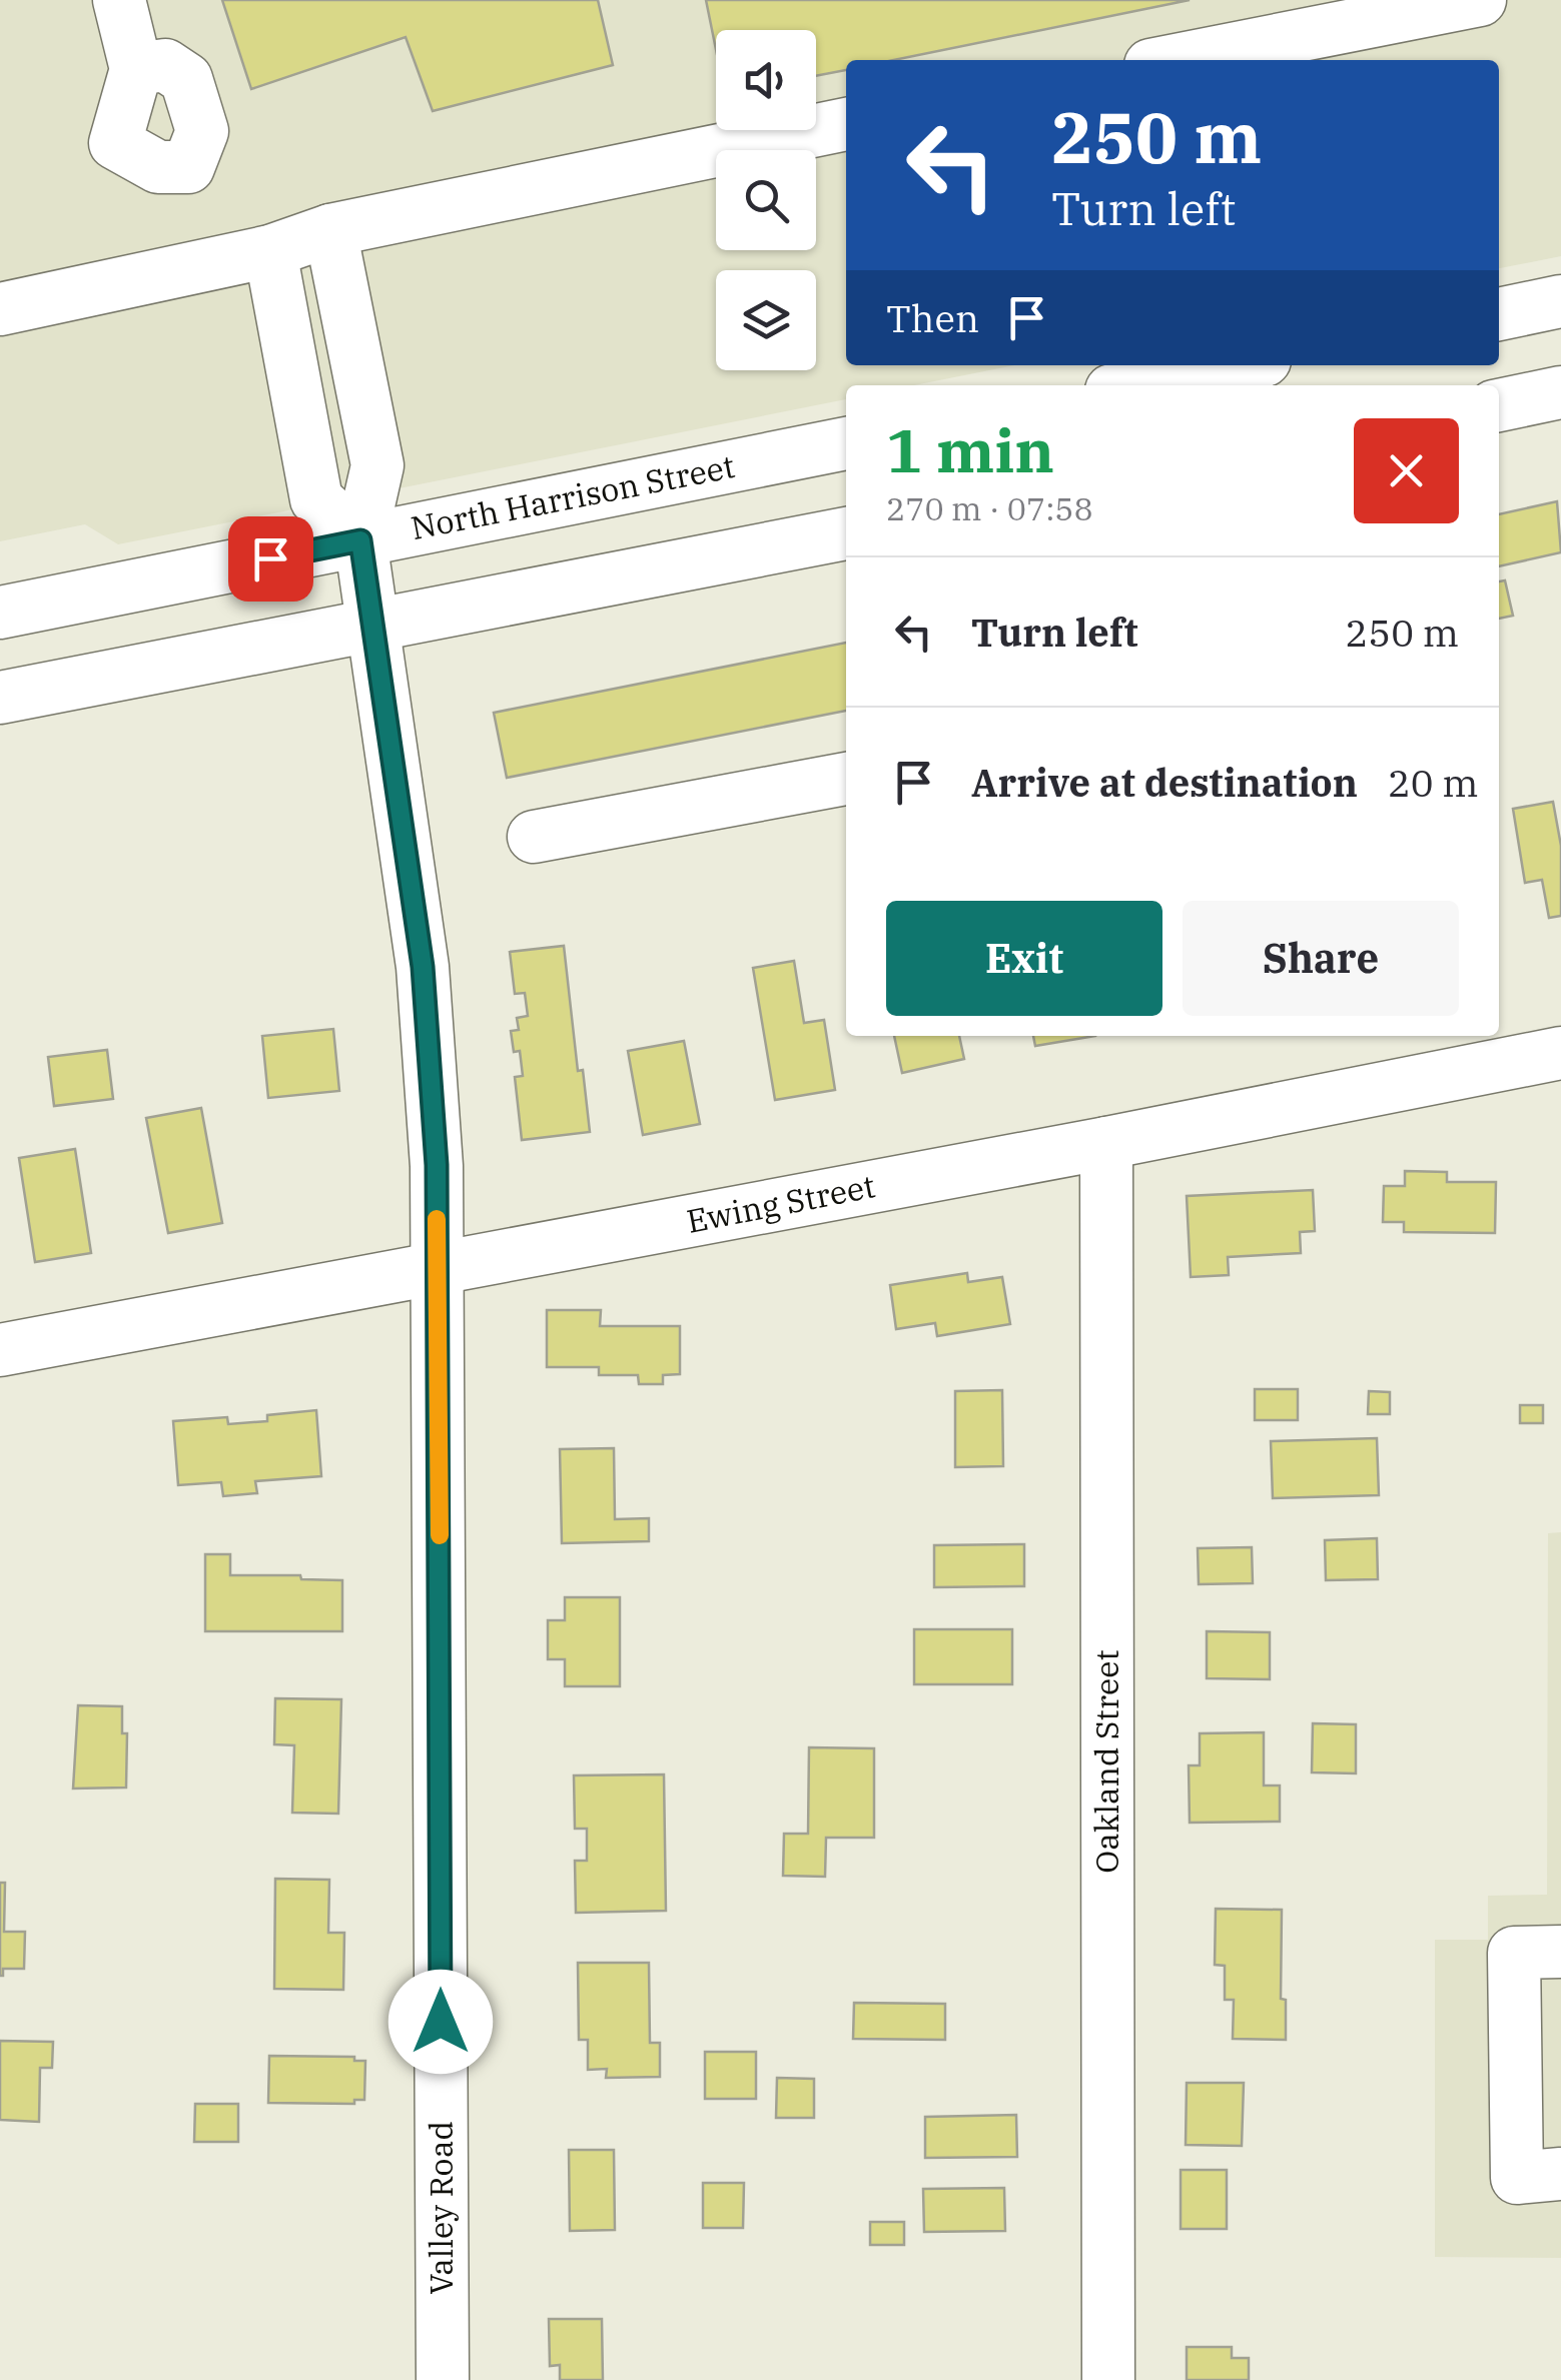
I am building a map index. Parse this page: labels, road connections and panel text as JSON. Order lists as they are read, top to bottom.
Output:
{
  "streets": {
    "street": [
      "North Harrison Street",
      "Ewing Street",
      "Oakland Street",
      "Valley Road"
    ]
  },
  "crossings": [
    ["North Harrison Street", "Valley Road"],
    ["Ewing Street", "Oakland Street"],
    ["Ewing Street", "Valley Road"]
  ],
  "page": {
    "turn": ["250 m", "Turn left"],
    "then": "Then",
    "heading": ["1 min", "270 m · 07:58"],
    "list": [
      {
        "name": "Turn left",
        "value": "250 m"
      },
      {
        "name": "Arrive at destination",
        "value": "20 m"
      }
    ],
    "buttons": ["Exit", "Share"]
  }
}
